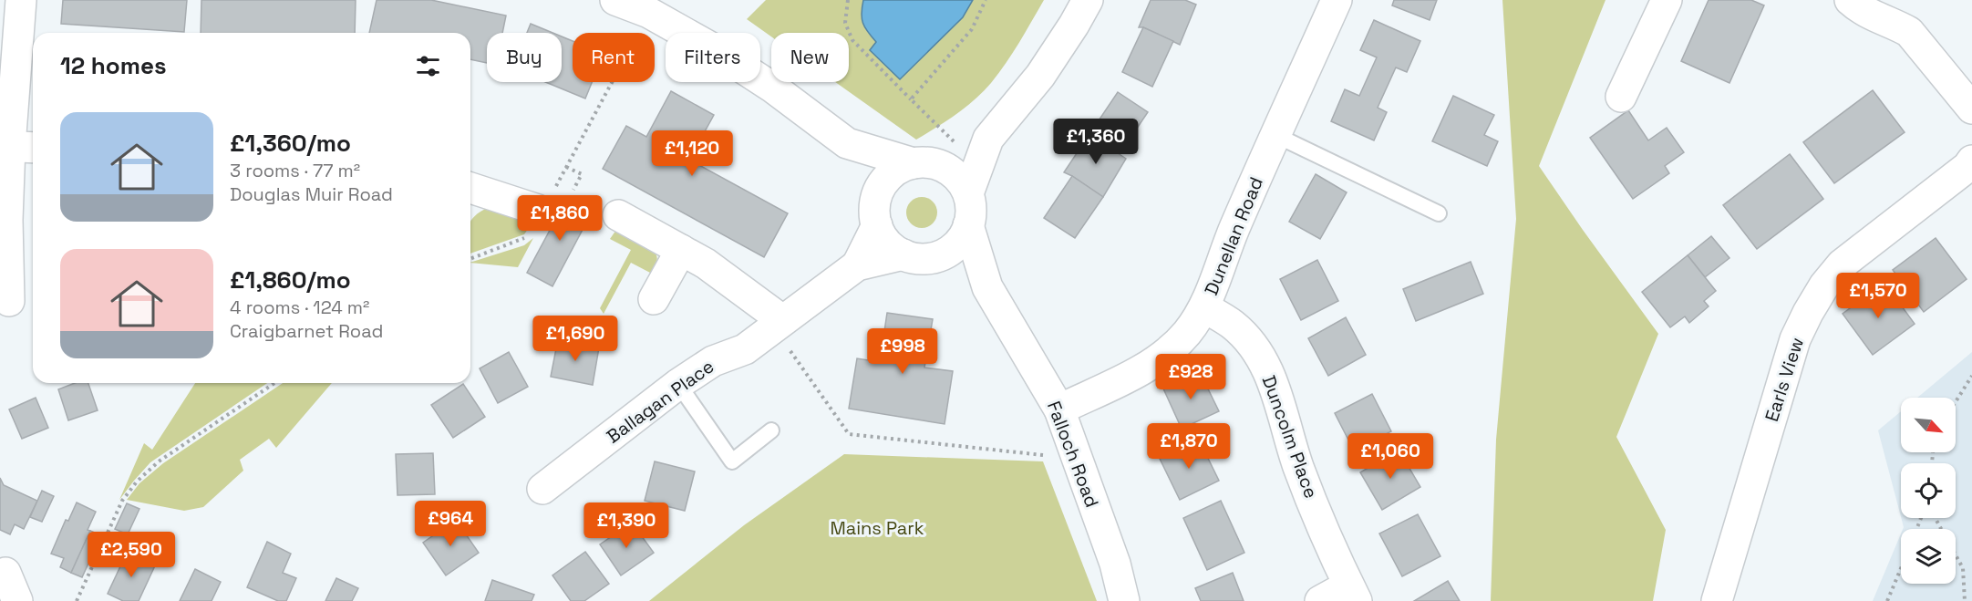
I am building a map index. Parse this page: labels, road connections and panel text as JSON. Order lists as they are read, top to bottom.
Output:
{
  "streets": {
    "street": [
      "Dunellan Road",
      "Earls View",
      "Ballagan Place",
      "Duncolm Place",
      "Falloch Road"
    ]
  },
  "crossings": [
    ["Dunellan Road", "Duncolm Place"],
    ["Dunellan Road", "Falloch Road"],
    ["Ballagan Place", "Falloch Road"]
  ],
  "parks": ["Mains Park"],
  "north": "bottom right",
  "page": {
    "chip": [
      "Buy",
      "Rent",
      "Filters",
      "New"
    ],
    "heading": "12 homes",
    "list": [
      {
        "name": "£1,360/mo",
        "note": "3 rooms · 77 m² · Douglas Muir Road"
      },
      {
        "name": "£1,860/mo",
        "note": "4 rooms · 124 m² · Craigbarnet Road"
      }
    ],
    "price": [
      "£1,360",
      "£1,120",
      "£1,860",
      "£1,570",
      "£1,690",
      "£998",
      "£928",
      "£1,870",
      "£1,060",
      "£964",
      "£1,390",
      "£2,590"
    ]
  }
}
